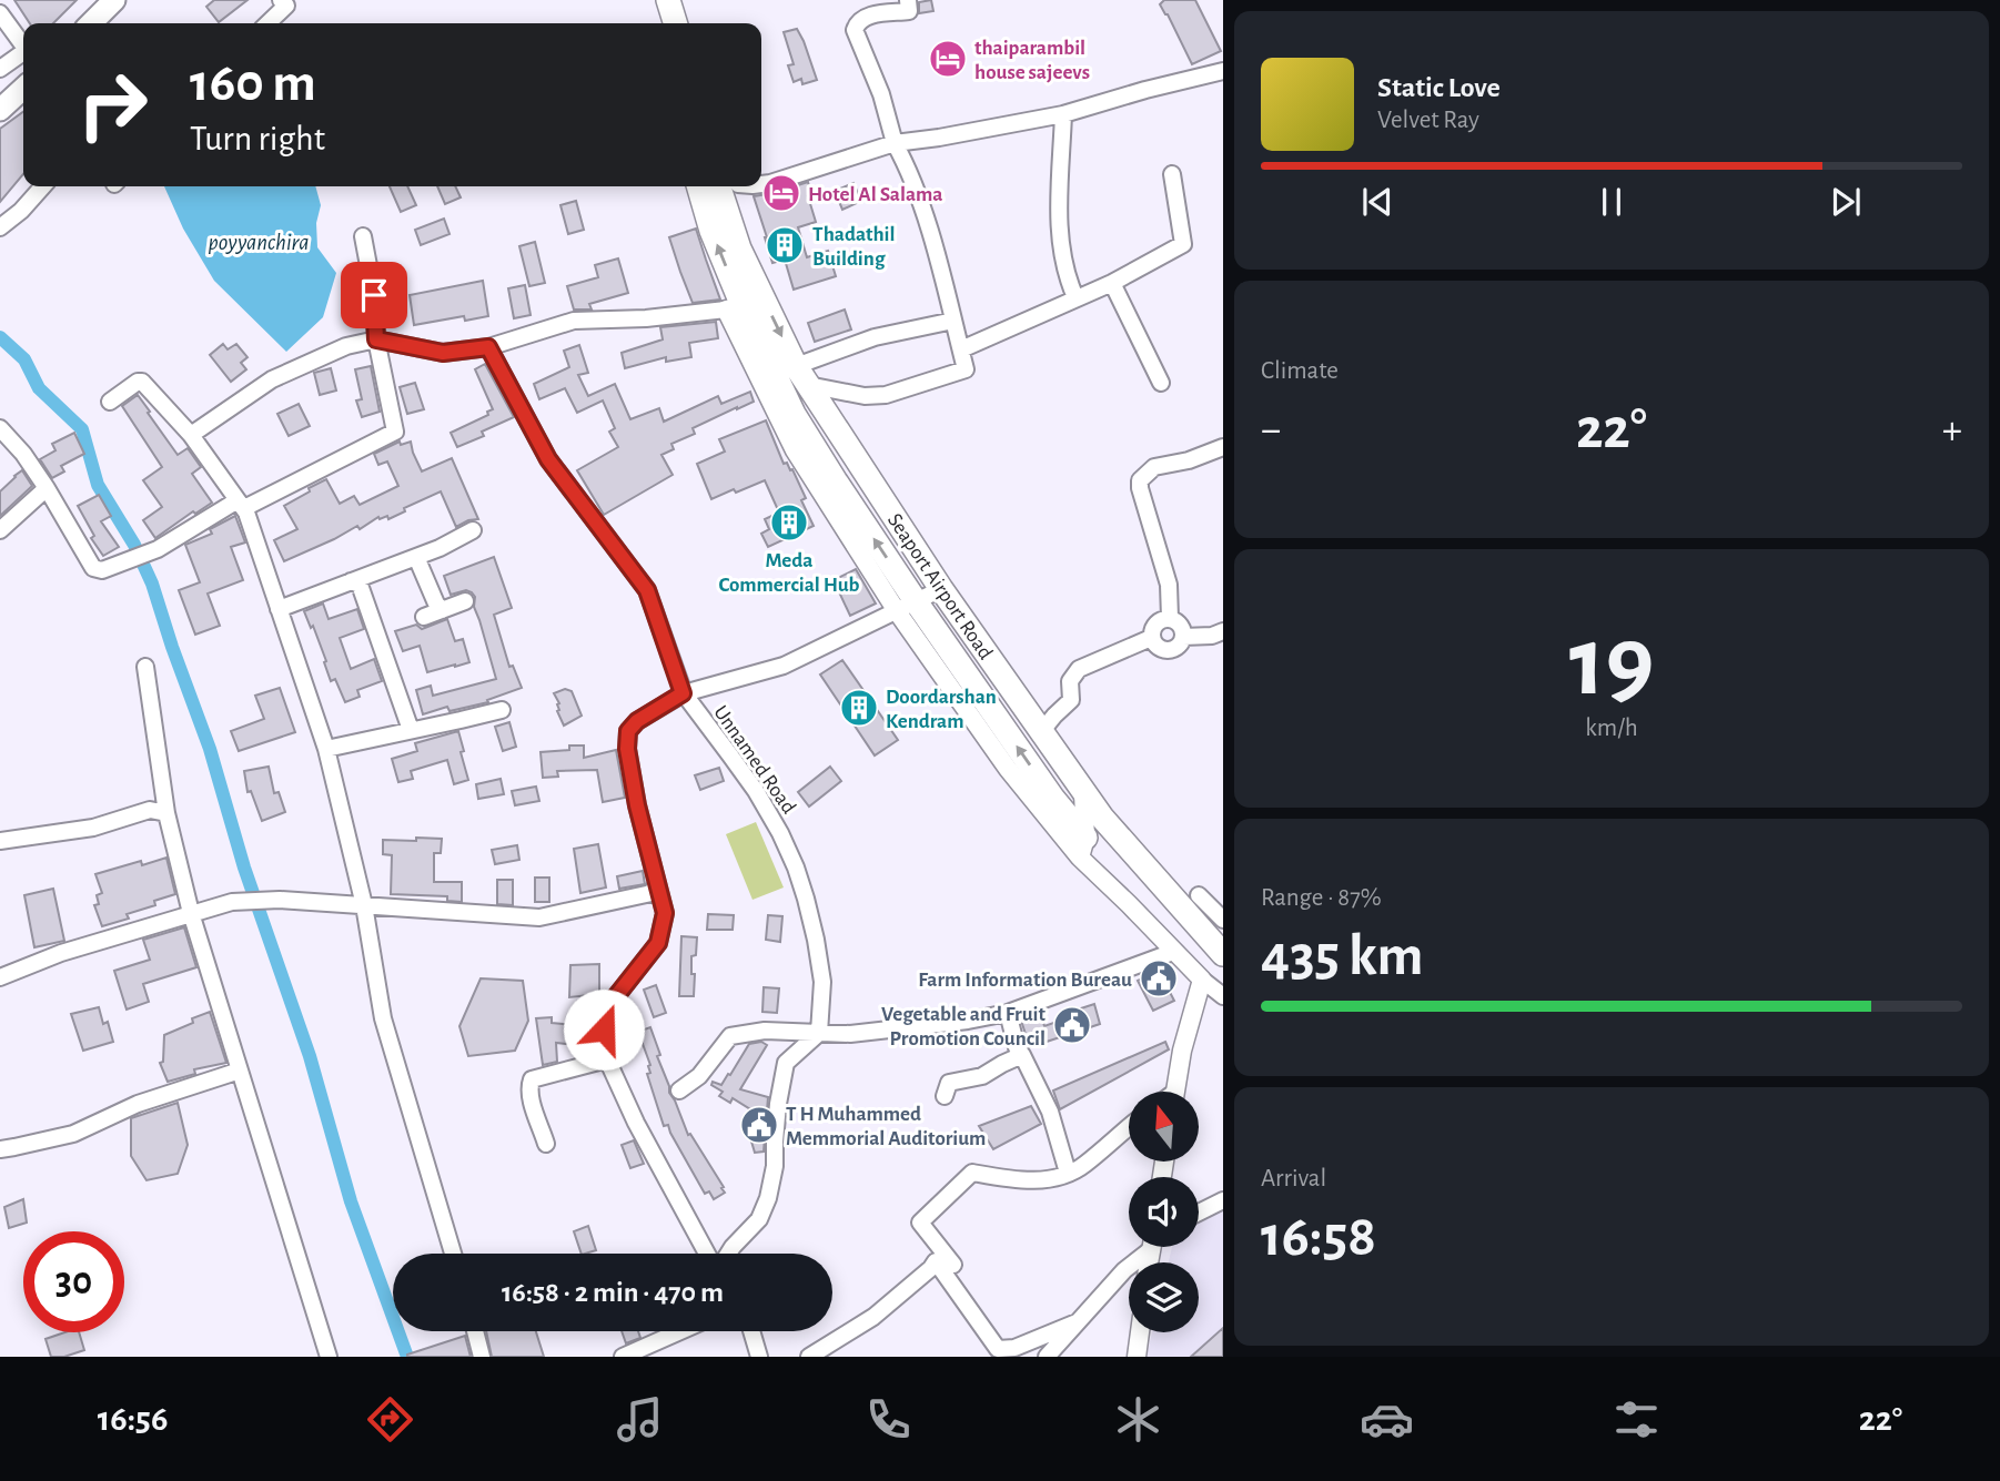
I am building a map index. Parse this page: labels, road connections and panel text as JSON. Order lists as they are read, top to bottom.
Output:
{
  "streets": {
    "main road": ["Seaport Airport Road"],
    "street": ["Unnamed Road"]
  },
  "water": ["poyyanchira"],
  "places": {
    "hotel": ["thaiparambil house sajeevs", "Hotel Al Salama"],
    "building": ["Thadathil Building", "Meda Commercial Hub", "Doordarshan Kendram"],
    "public building": ["Farm Information Bureau", "Vegetable and Fruit Promotion Council", "T H Muhammed Memmorial Auditorium"]
  },
  "north": "top",
  "page": {
    "turn": ["160 m", "Turn right"],
    "song": ["Static Love", "Velvet Ray"],
    "tile": [
      "Climate",
      ["19", "km/h"],
      ["Range · 87%", "435 km"],
      ["Arrival", "16:58"]
    ],
    "heat": ["−", "22°", "+"],
    "limit": "30",
    "trip": "16:58 · 2 min · 470 m",
    "tabs": ["16:56", "22°"]
  }
}
